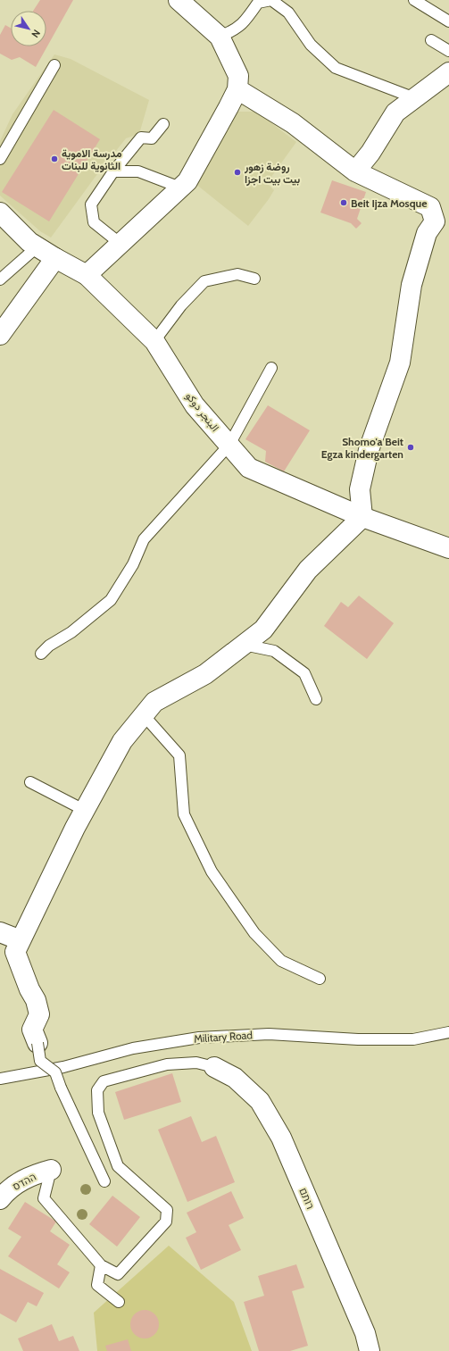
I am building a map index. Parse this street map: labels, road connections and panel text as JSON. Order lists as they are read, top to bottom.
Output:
{
  "streets": {
    "street": ["البنجر دوكو", "ההדס", "רותם"],
    "lane": ["Military Road"]
  },
  "places": [
    "مدرسة الاموية الثانوية للبنات",
    "روضة زهور بيت بيت اجزا",
    "Beit Ijza Mosque",
    "Shomo'a Beit Egza kindergarten"
  ],
  "north": "bottom right"
}
